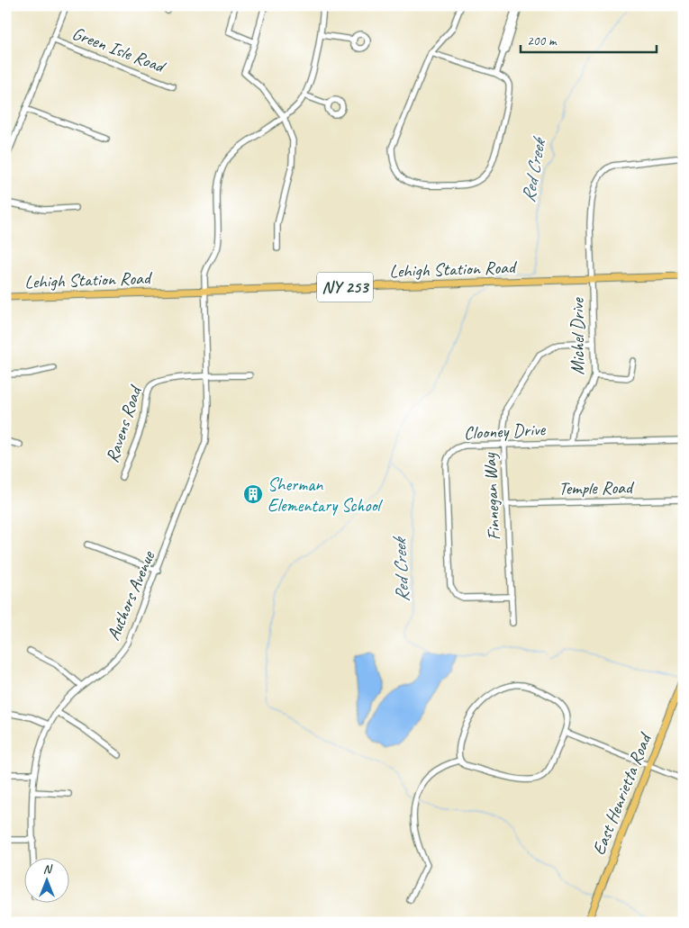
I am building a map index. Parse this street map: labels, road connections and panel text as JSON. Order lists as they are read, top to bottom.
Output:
{
  "streets": {
    "main road": ["Lehigh Station Road", "NY 253", "East Henrietta Road"],
    "street": [
      "Green Isle Road",
      "Michel Drive",
      "Ravens Road",
      "Clooney Drive",
      "Temple Road",
      "Finnegan Way",
      "Authors Avenue"
    ]
  },
  "crossings": [
    ["Lehigh Station Road", "Michel Drive"],
    ["Lehigh Station Road", "Authors Avenue"],
    ["Michel Drive", "Clooney Drive"],
    ["Michel Drive", "Finnegan Way"],
    ["Ravens Road", "Authors Avenue"],
    ["Clooney Drive", "Finnegan Way"],
    ["Temple Road", "Finnegan Way"]
  ],
  "water": ["Red Creek"],
  "places": {
    "building": ["Sherman Elementary School"]
  },
  "scale_bar": "200 m",
  "north": "top"
}
